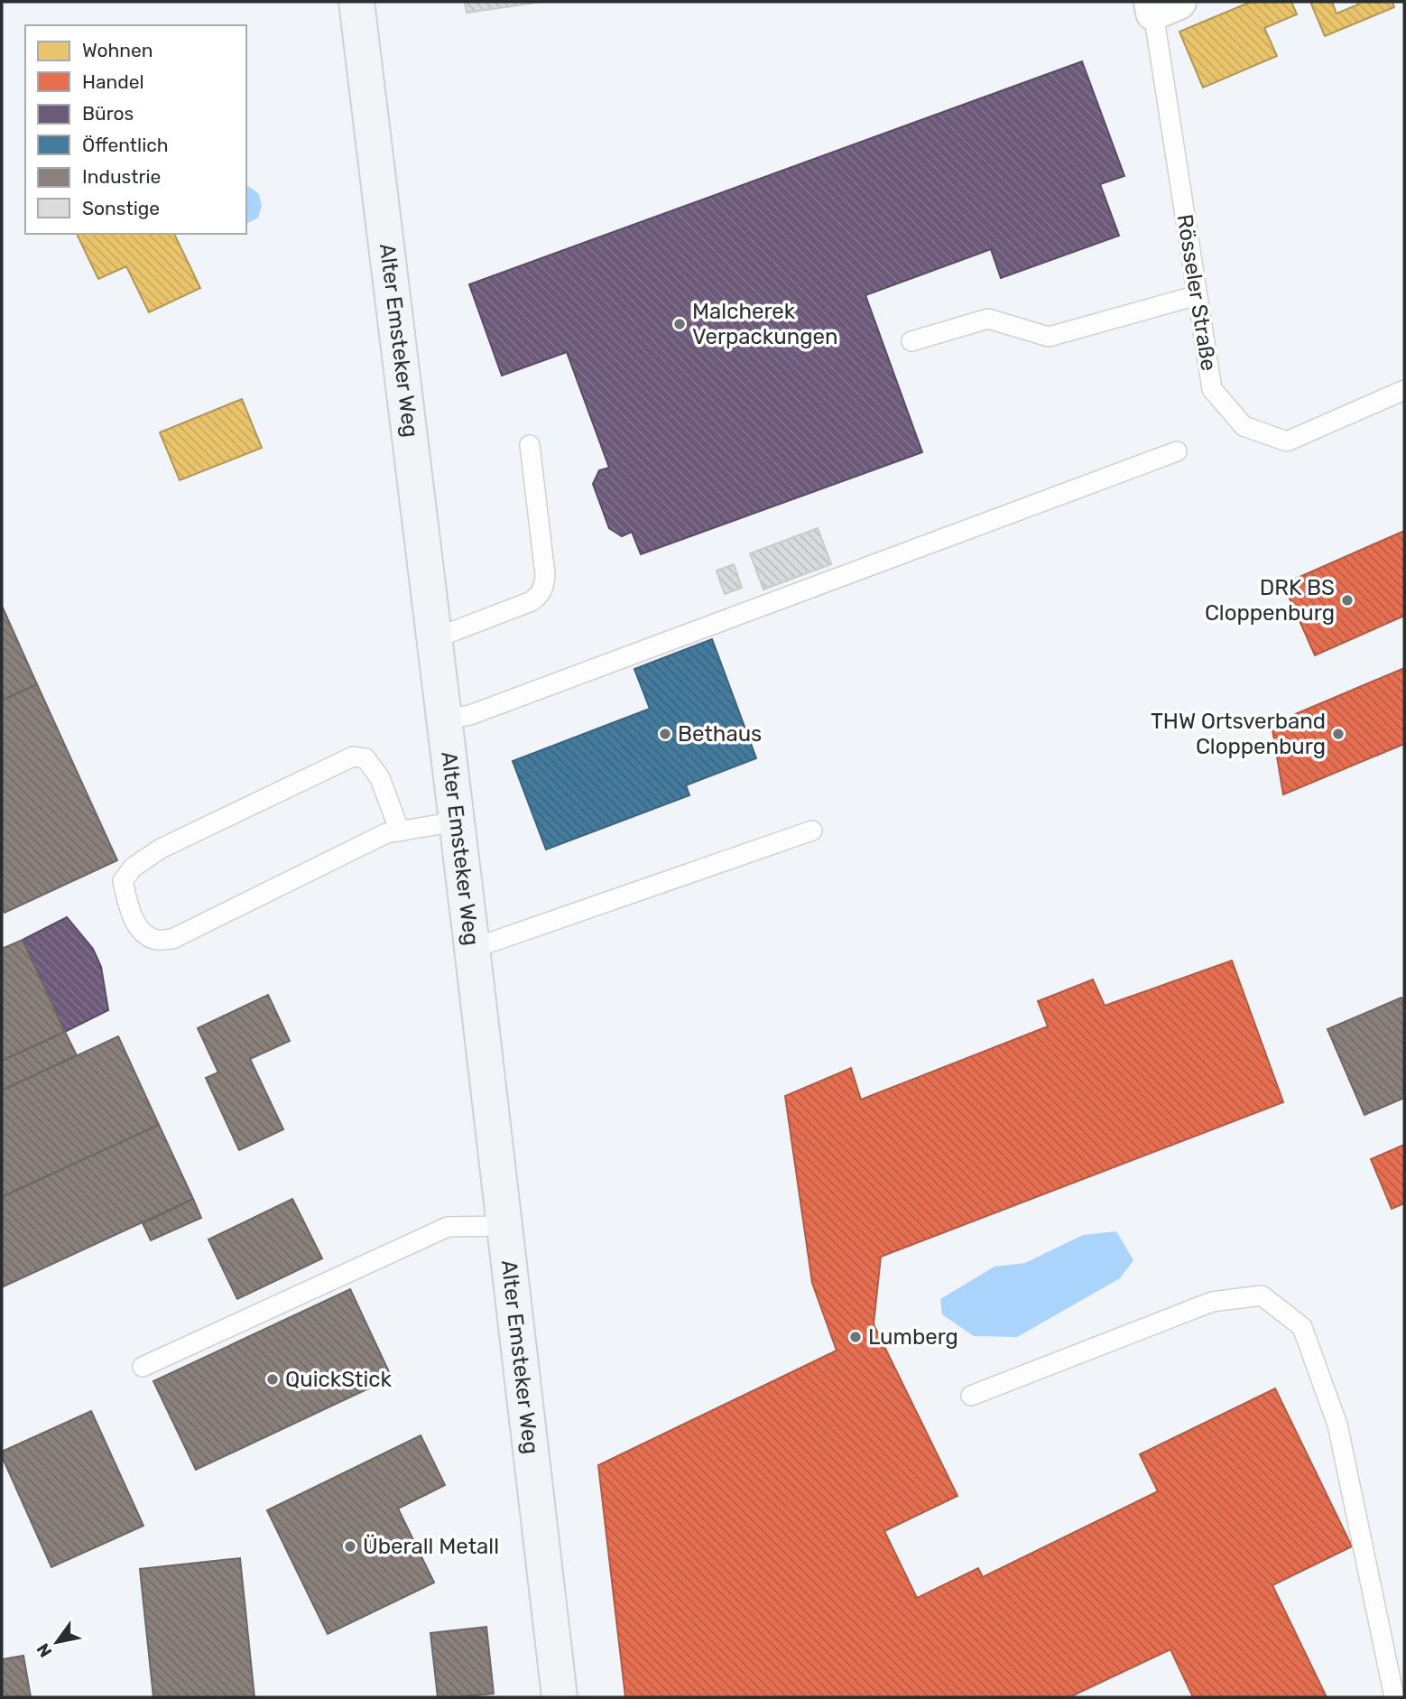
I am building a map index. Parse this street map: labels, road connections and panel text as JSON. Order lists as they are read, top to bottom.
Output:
{
  "streets": {
    "street": ["Alter Emsteker Weg"],
    "lane": ["Rösseler Straße"]
  },
  "places": [
    "Malcherek Verpackungen",
    "DRK BS Cloppenburg",
    "Bethaus",
    "THW Ortsverband Cloppenburg",
    "Lumberg",
    "QuickStick",
    "Überall Metall"
  ],
  "legend": [
    "Wohnen",
    "Handel",
    "Büros",
    "Öffentlich",
    "Industrie",
    "Sonstige"
  ],
  "north": "bottom left"
}
